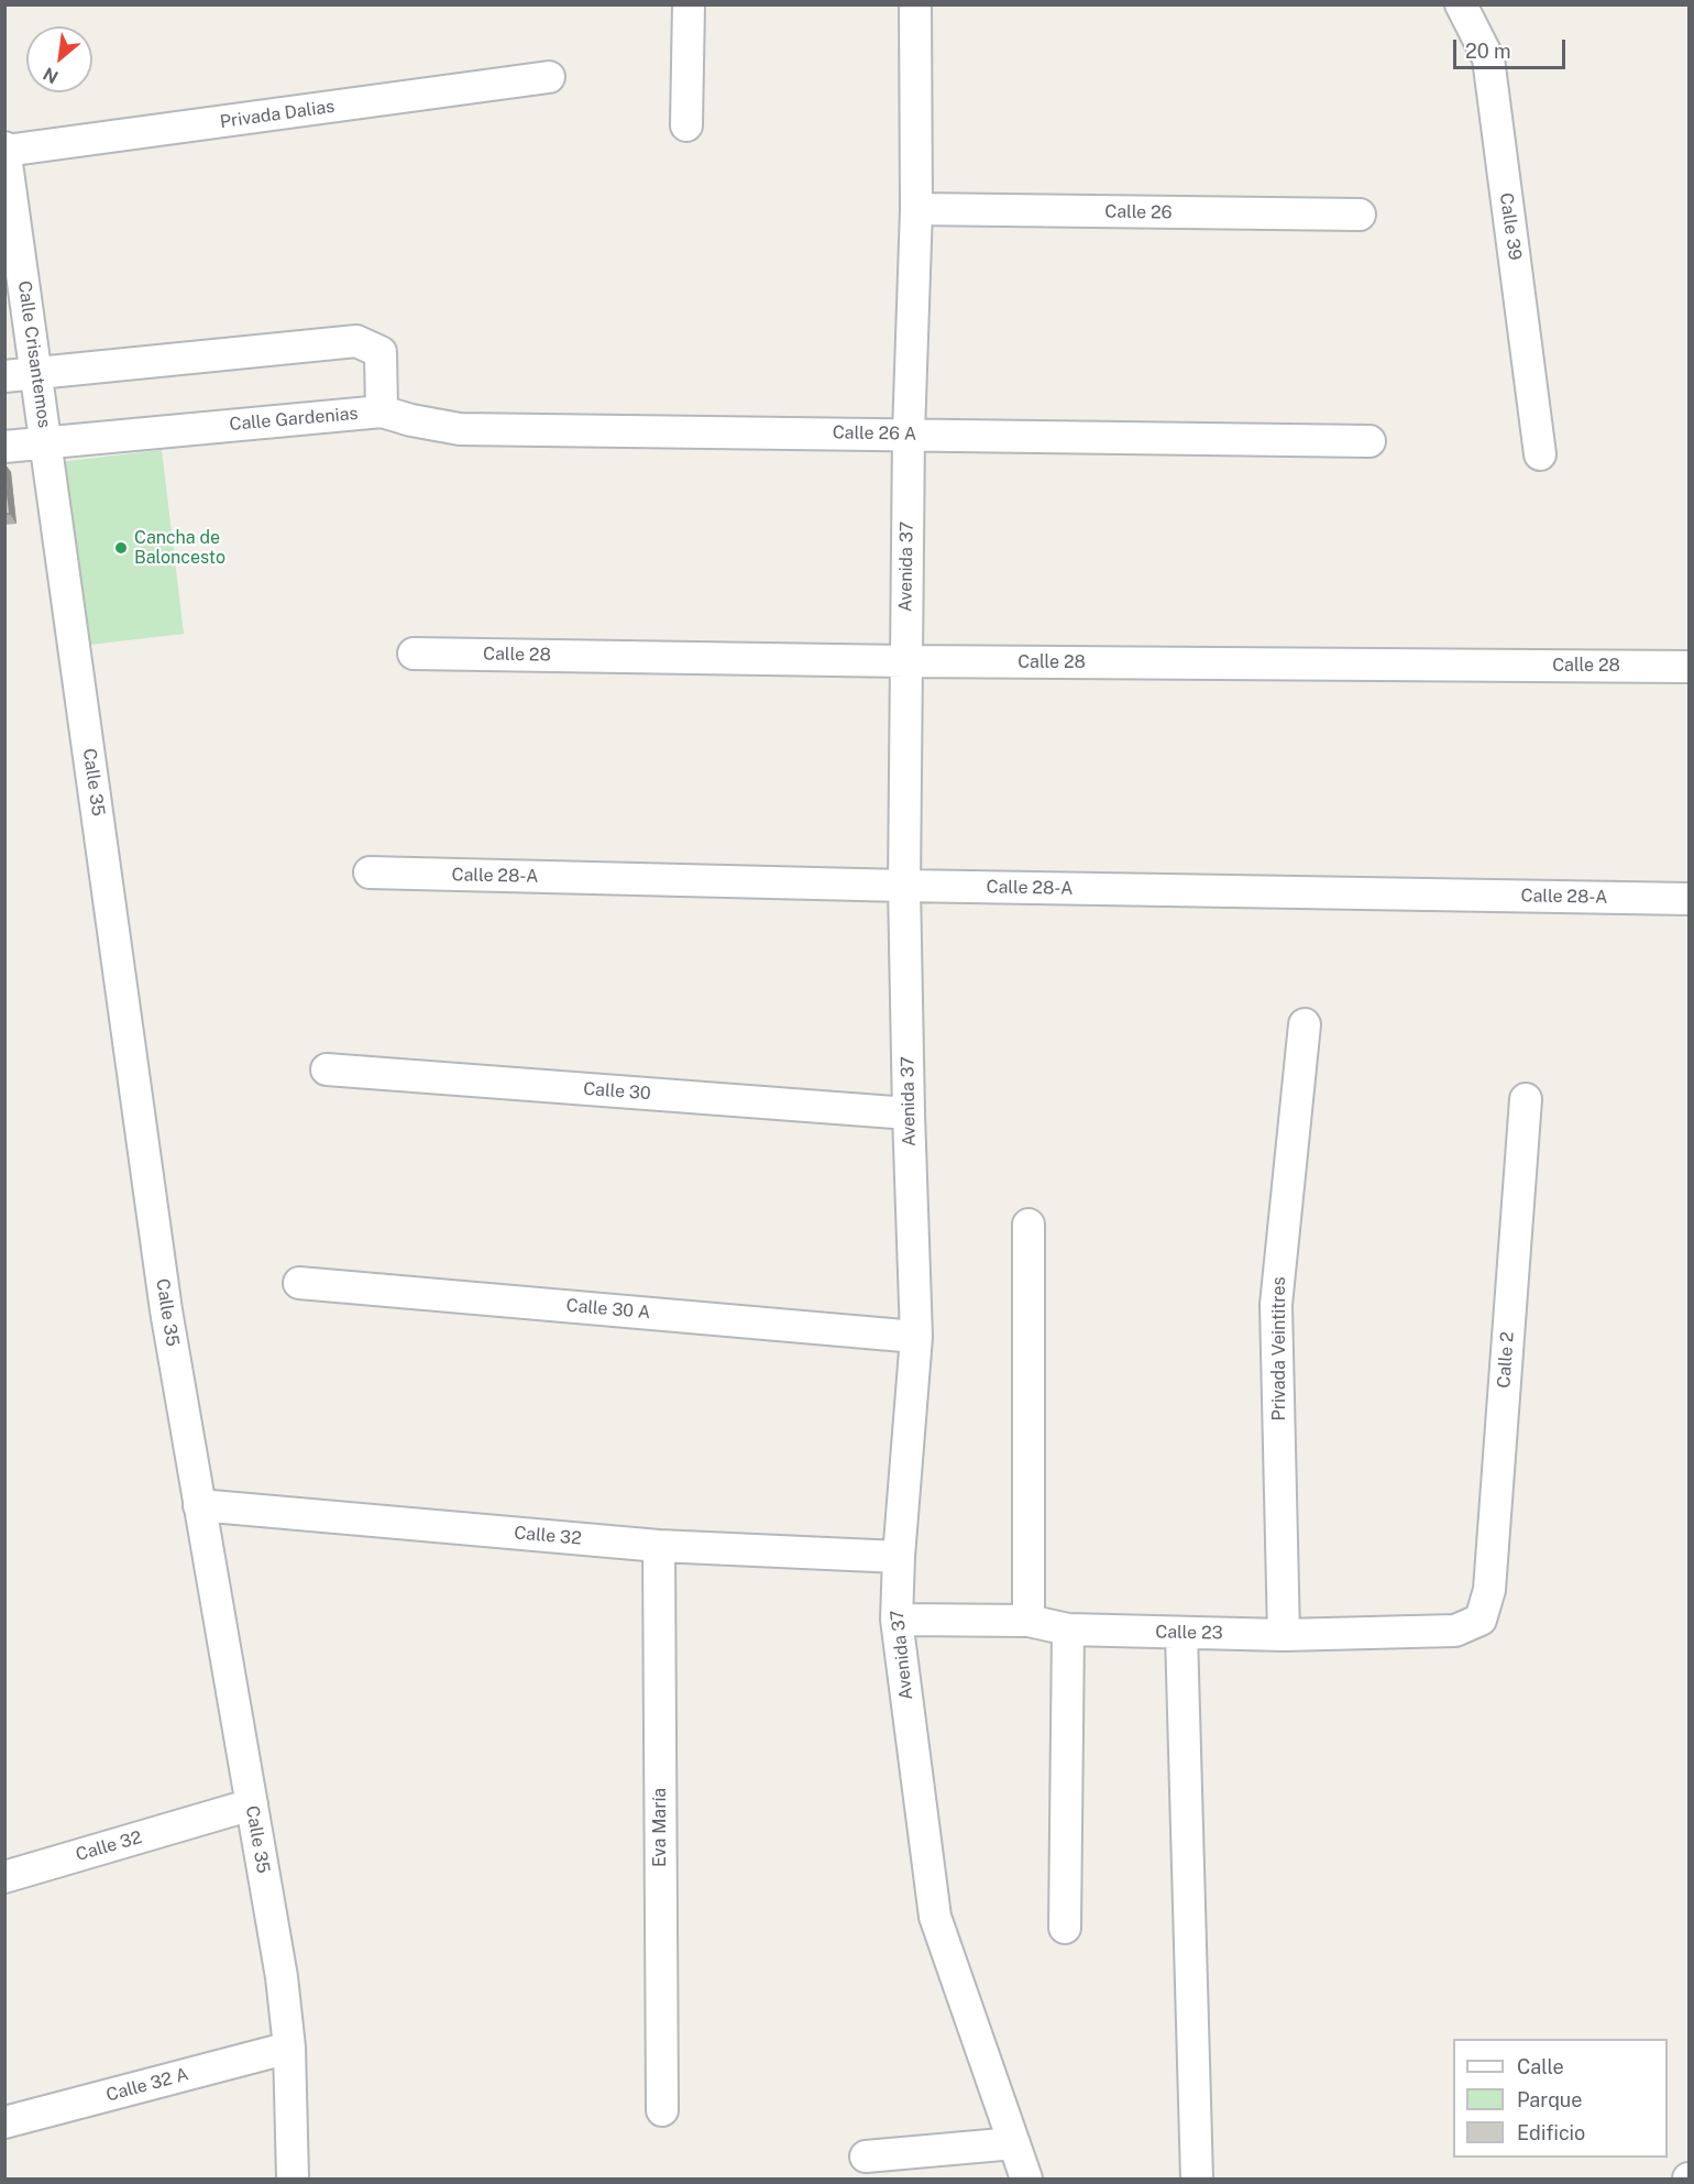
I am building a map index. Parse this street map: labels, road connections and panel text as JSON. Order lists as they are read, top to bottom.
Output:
{
  "streets": {
    "street": [
      "Privada Dalias",
      "Calle 26",
      "Calle 39",
      "Calle Crisantemos",
      "Calle Gardenias",
      "Calle 26 A",
      "Avenida 37",
      "Calle 28",
      "Calle 35",
      "Calle 28-A",
      "Calle 30",
      "Calle 30 A",
      "Privada Veintitres",
      "Calle 2",
      "Calle 32",
      "Calle 23",
      "Eva María",
      "Calle 32 A"
    ]
  },
  "crossings": [
    ["Privada Dalias", "Calle Crisantemos"],
    ["Calle 26", "Avenida 37"],
    ["Calle Crisantemos", "Calle Gardenias"],
    ["Calle Crisantemos", "Calle 35"],
    ["Calle Gardenias", "Calle 26 A"],
    ["Calle Gardenias", "Calle 35"],
    ["Calle 26 A", "Avenida 37"],
    ["Avenida 37", "Calle 28"],
    ["Avenida 37", "Calle 28-A"],
    ["Avenida 37", "Calle 30"],
    ["Avenida 37", "Calle 30 A"],
    ["Avenida 37", "Calle 32"],
    ["Avenida 37", "Calle 23"],
    ["Calle 35", "Calle 32"],
    ["Calle 35", "Calle 32 A"],
    ["Privada Veintitres", "Calle 23"],
    ["Calle 2", "Calle 23"],
    ["Calle 32", "Eva María"]
  ],
  "places": ["Cancha de Baloncesto"],
  "legend": ["Calle", "Parque", "Edificio"],
  "scale_bar": "20 m",
  "north": "bottom left"
}
